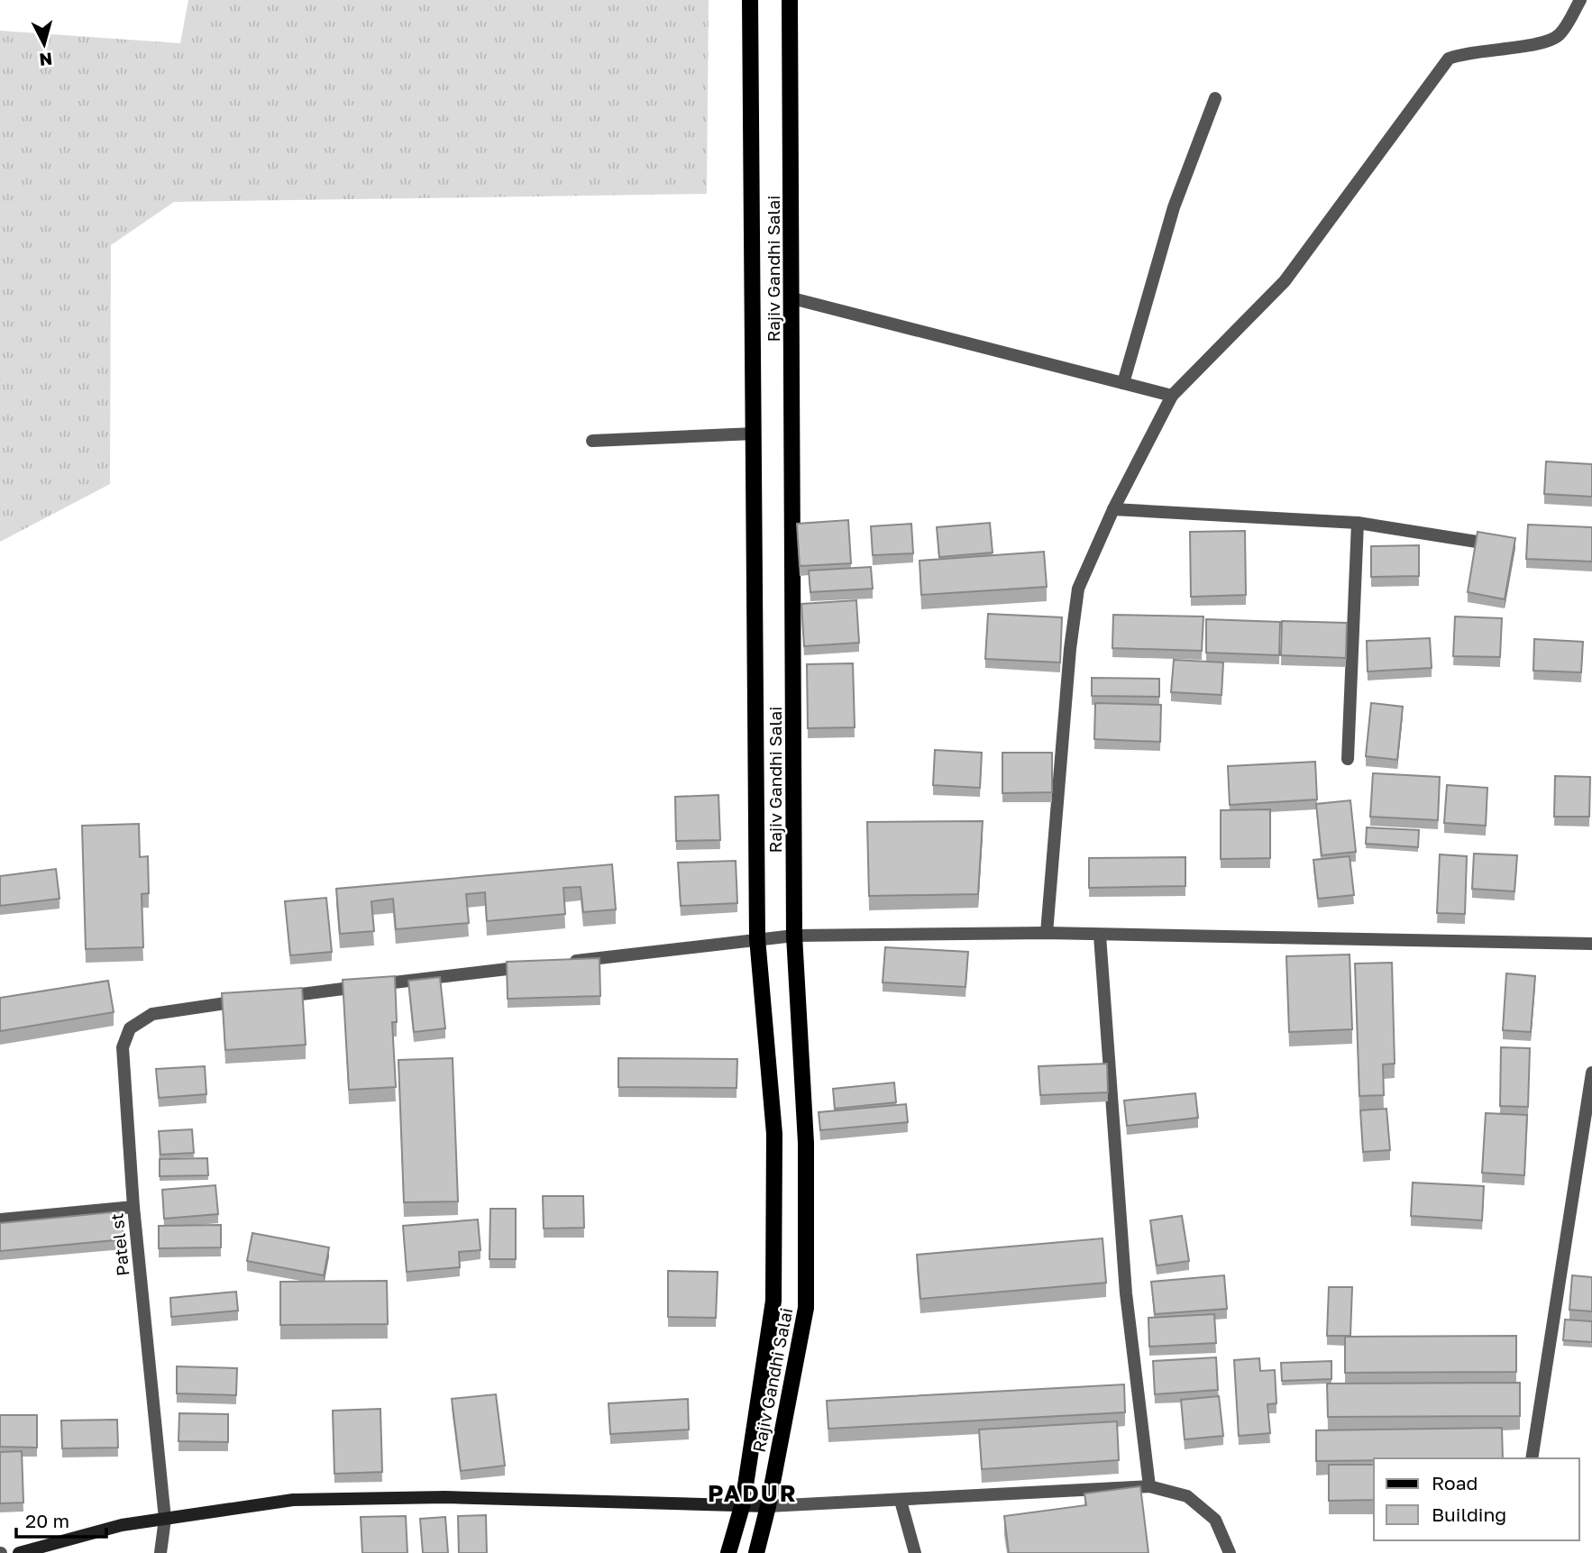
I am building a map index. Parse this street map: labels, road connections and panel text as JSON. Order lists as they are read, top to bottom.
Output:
{
  "streets": {
    "main road": ["Rajiv Gandhi Salai"],
    "street": ["Patel st"]
  },
  "districts": ["PADUR"],
  "legend": ["Road", "Building"],
  "scale_bar": "20 m",
  "north": "bottom"
}
